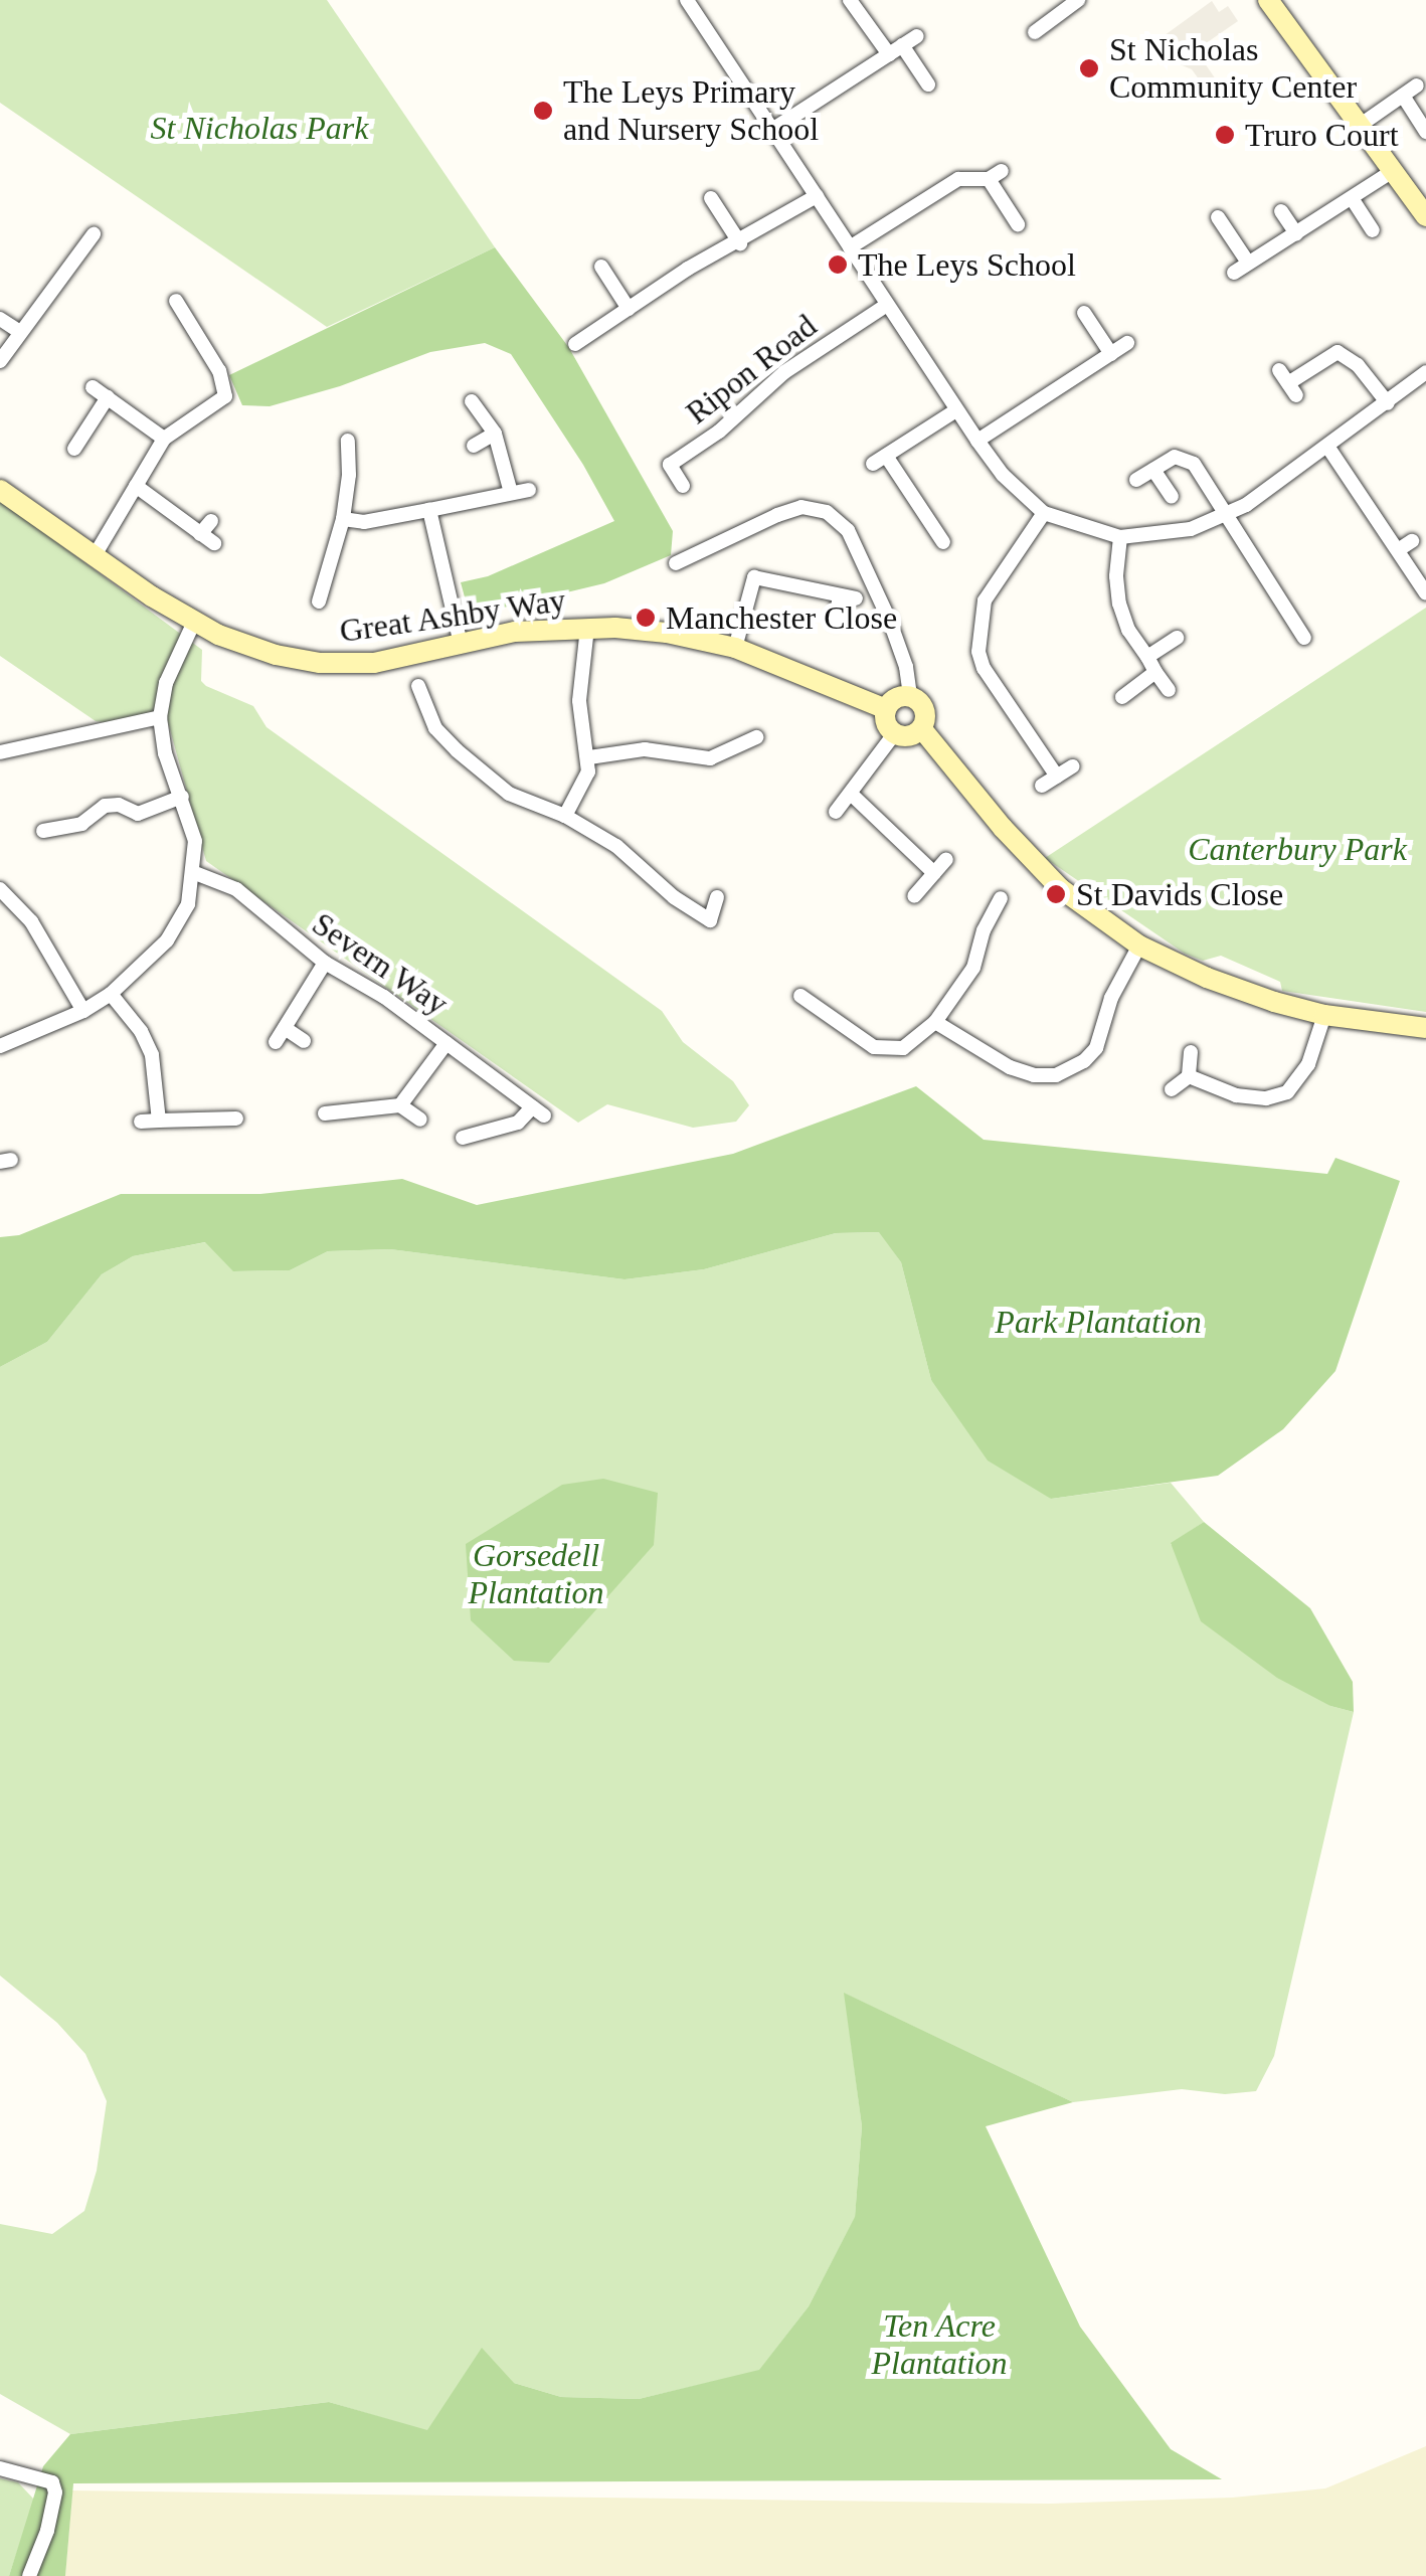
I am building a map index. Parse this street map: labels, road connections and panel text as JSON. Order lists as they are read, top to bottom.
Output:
{
  "streets": {
    "street": ["Ripon Road", "Great Ashby Way", "Severn Way"]
  },
  "parks": [
    "St Nicholas Park",
    "Canterbury Park",
    "Park Plantation",
    "Gorsedell Plantation",
    "Ten Acre Plantation"
  ],
  "places": [
    "St Nicholas Community Center",
    "The Leys Primary and Nursery School",
    "Truro Court",
    "The Leys School",
    "Manchester Close",
    "St Davids Close"
  ]
}
